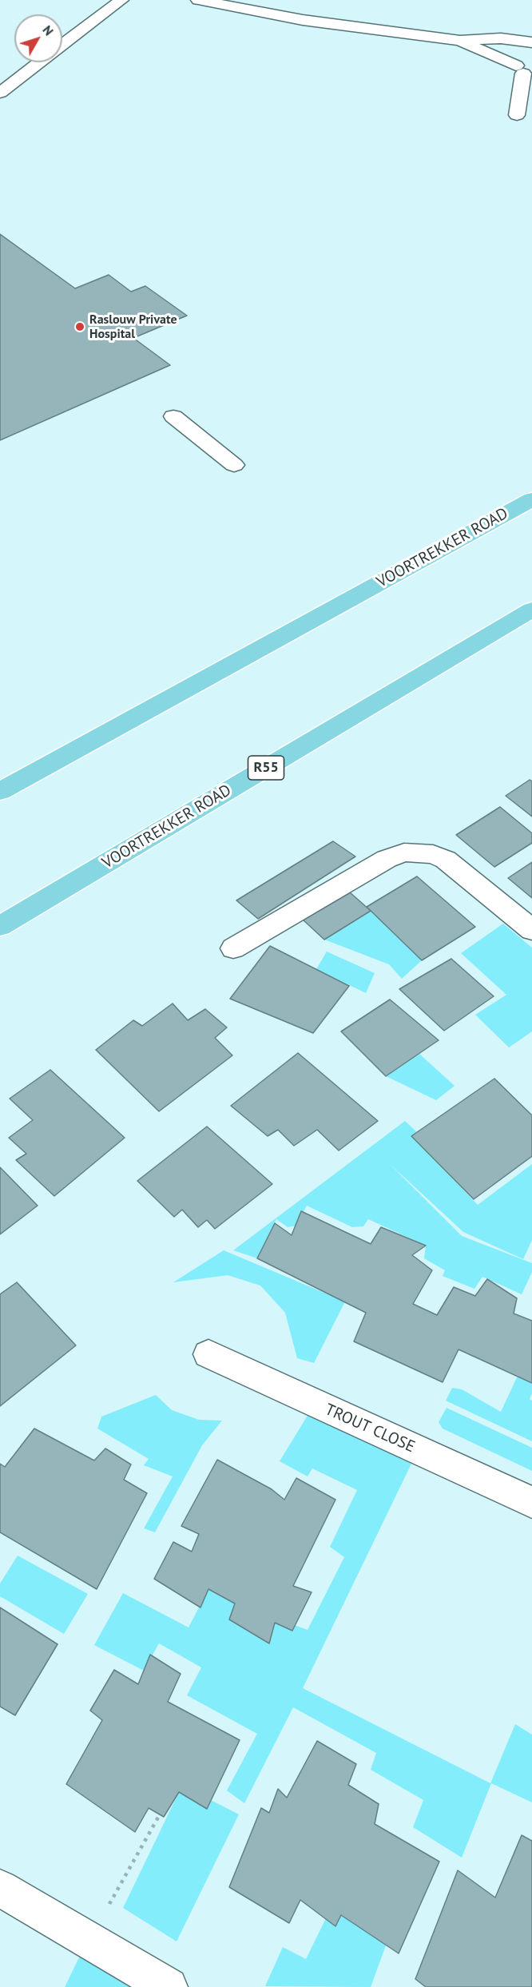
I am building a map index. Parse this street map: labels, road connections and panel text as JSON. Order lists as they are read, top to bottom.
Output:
{
  "streets": {
    "main road": ["VOORTREKKER ROAD", "R55"],
    "street": ["TROUT CLOSE"]
  },
  "places": ["Raslouw Private Hospital"],
  "north": "top right"
}
